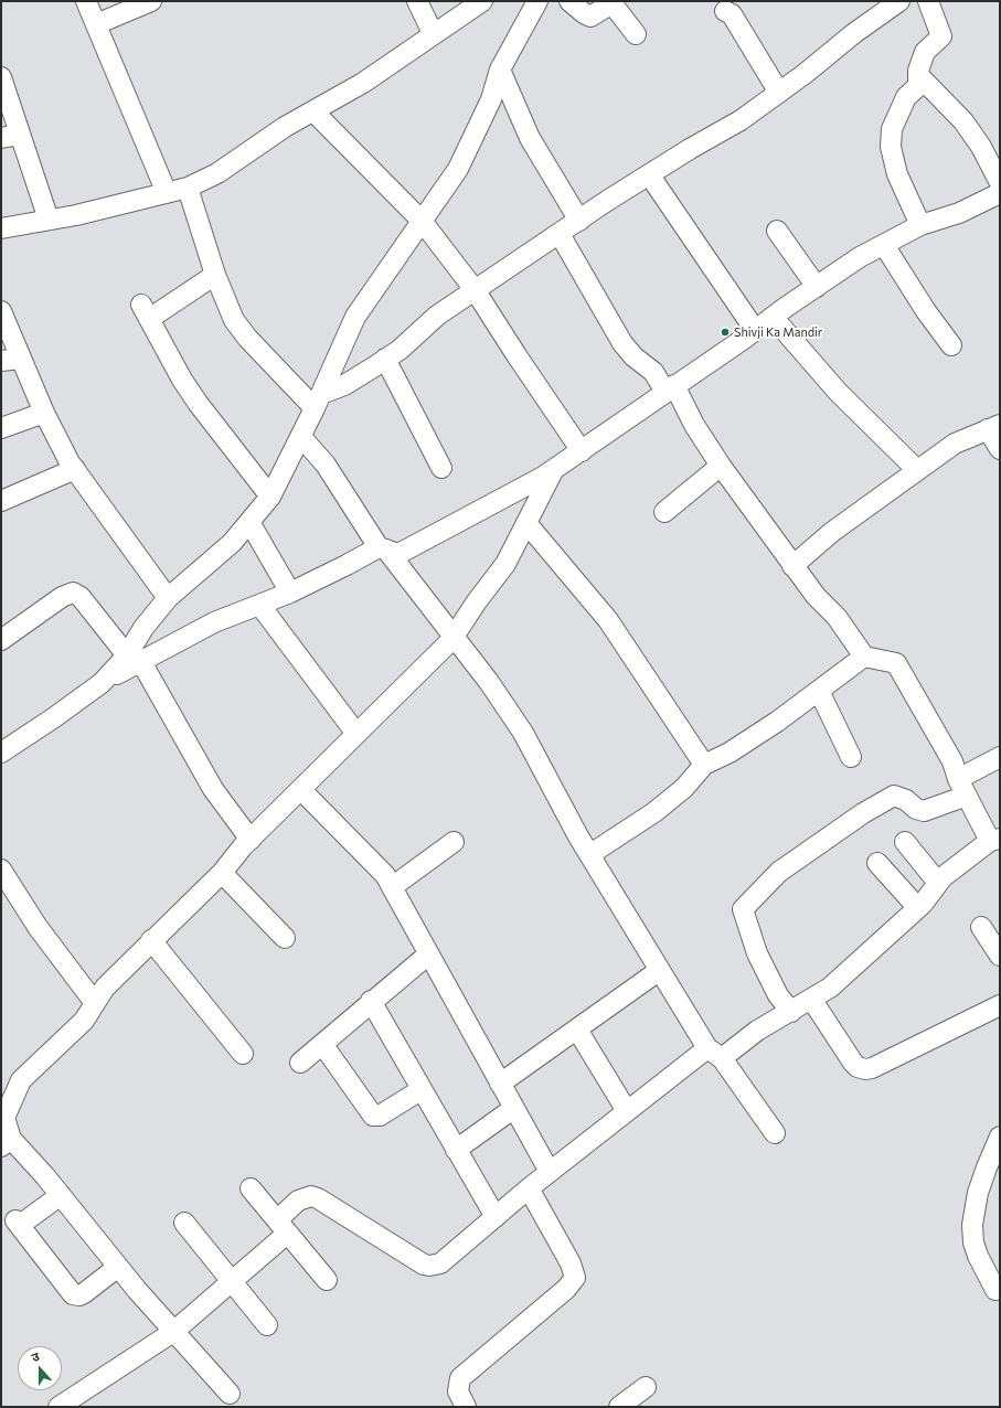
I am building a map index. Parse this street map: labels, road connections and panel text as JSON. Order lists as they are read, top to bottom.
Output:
{
  "places": ["Shivji Ka Mandir"],
  "north": "top"
}
